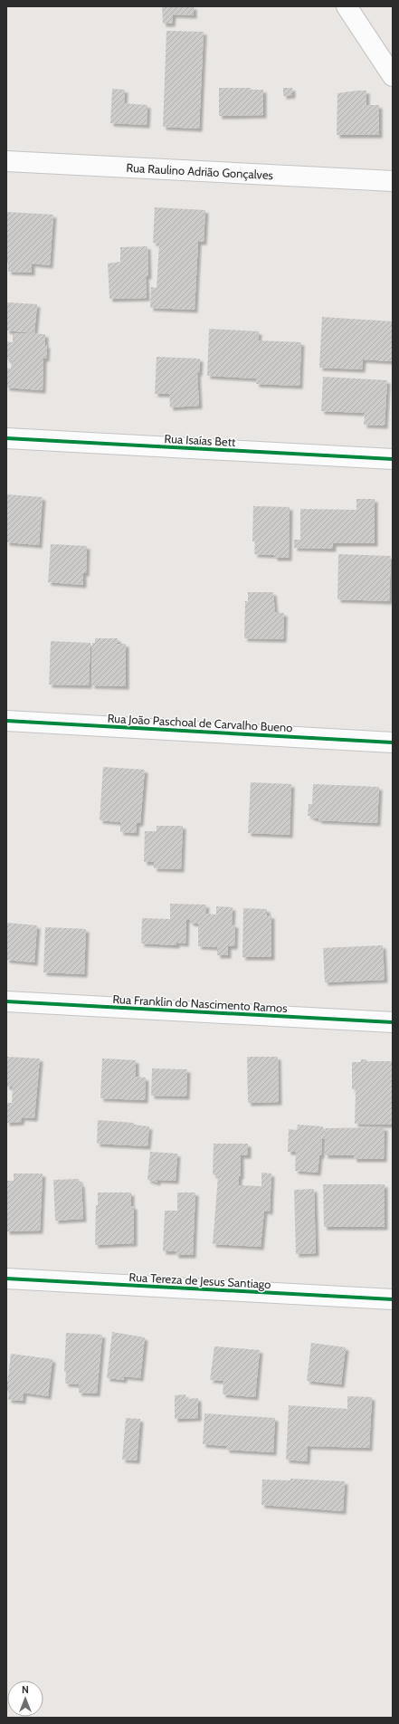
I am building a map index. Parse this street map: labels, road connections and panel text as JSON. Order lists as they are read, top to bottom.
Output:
{
  "streets": {
    "street": [
      "Rua Raulino Adrião Gonçalves",
      "Rua Isaías Bett",
      "Rua João Paschoal de Carvalho Bueno",
      "Rua Franklin do Nascimento Ramos",
      "Rua Tereza de Jesus Santiago"
    ]
  },
  "north": "top"
}
